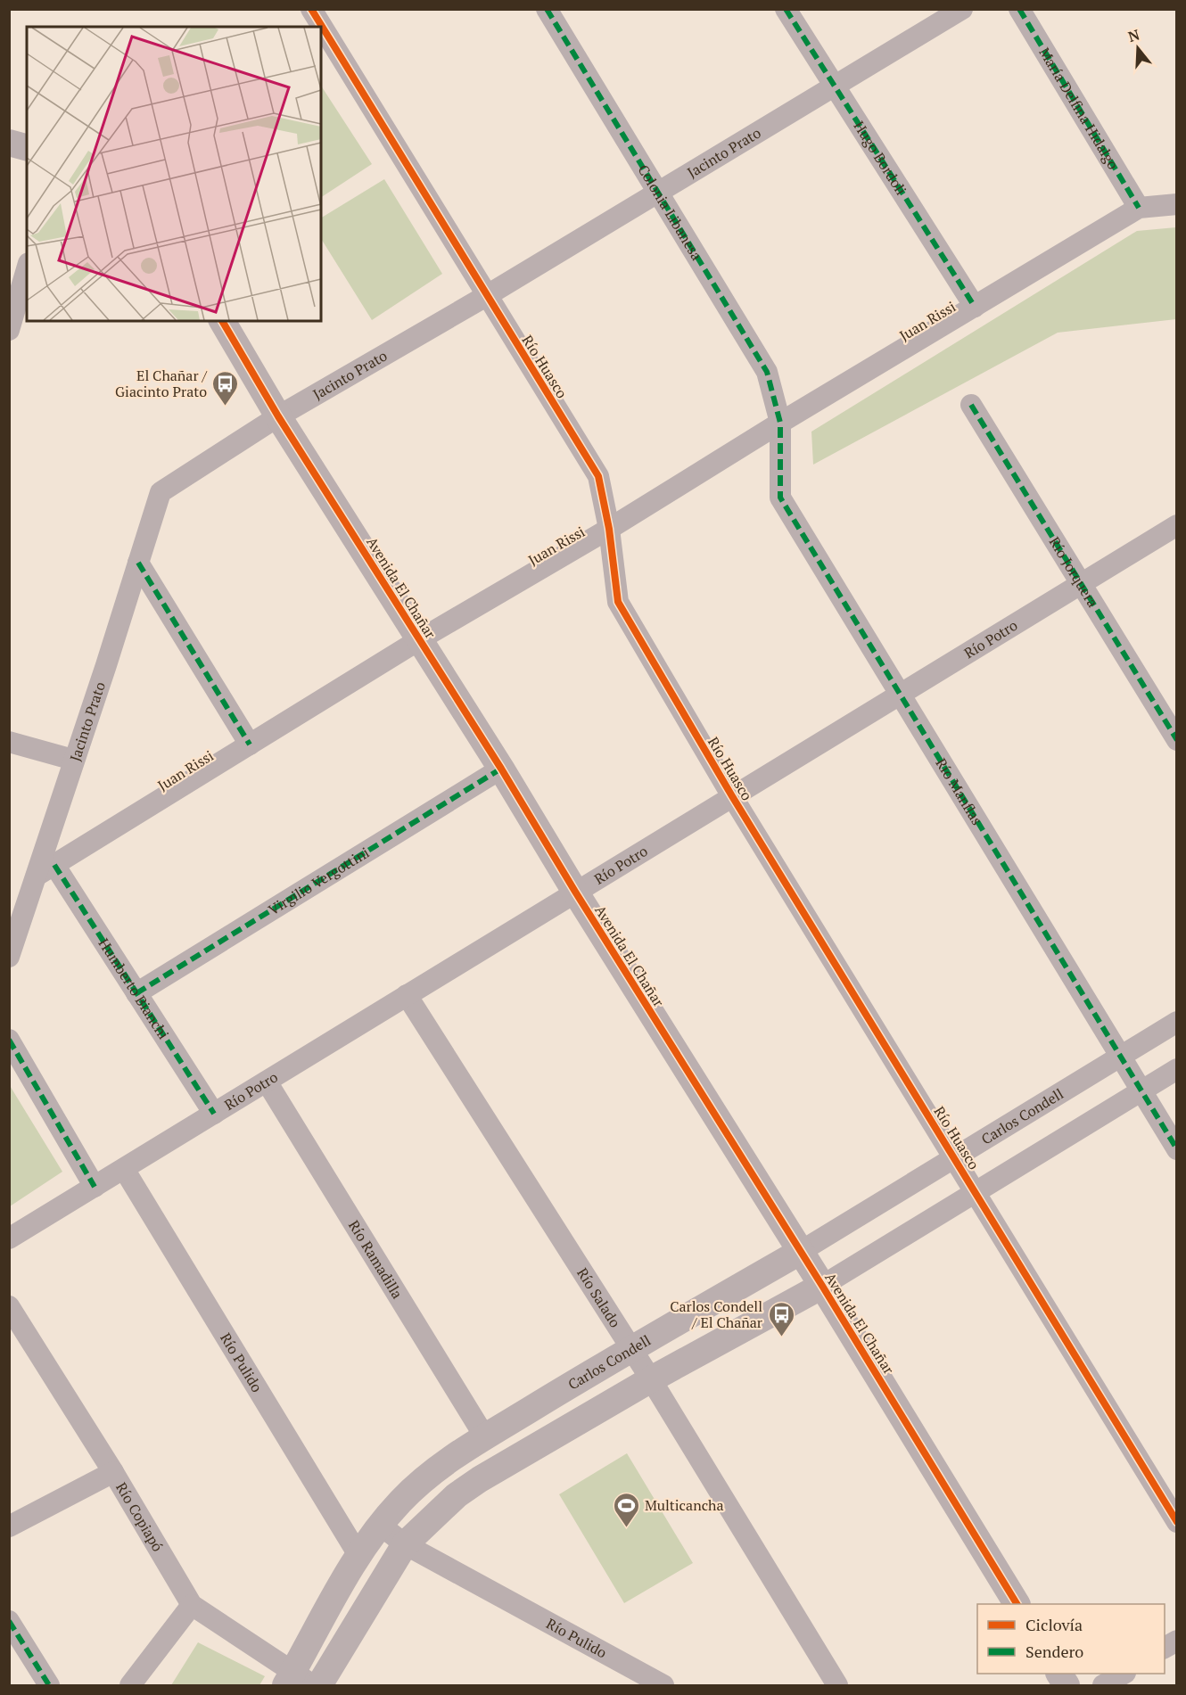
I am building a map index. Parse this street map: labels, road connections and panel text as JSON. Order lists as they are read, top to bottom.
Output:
{
  "streets": {
    "street": [
      "María Delfina Hidalgo",
      "Jacinto Prato",
      "Hugo Bordoli",
      "Colonia Libanesa",
      "Juan Rissi",
      "Río Huasco",
      "Río Jorquera",
      "Avenida El Chañar",
      "Río Potro",
      "Río Manflas",
      "Virgilio Vergottini",
      "Humberto Bianchi",
      "Carlos Condell",
      "Río Ramadilla",
      "Río Salado",
      "Río Pulido",
      "Río Copiapó"
    ]
  },
  "crossings": [
    ["María Delfina Hidalgo", "Juan Rissi"],
    ["Jacinto Prato", "Hugo Bordoli"],
    ["Jacinto Prato", "Colonia Libanesa"],
    ["Jacinto Prato", "Juan Rissi"],
    ["Jacinto Prato", "Río Huasco"],
    ["Jacinto Prato", "Avenida El Chañar"],
    ["Jacinto Prato", "Humberto Bianchi"],
    ["Hugo Bordoli", "Juan Rissi"],
    ["Colonia Libanesa", "Juan Rissi"],
    ["Colonia Libanesa", "Río Manflas"],
    ["Juan Rissi", "Río Huasco"],
    ["Juan Rissi", "Avenida El Chañar"],
    ["Juan Rissi", "Río Manflas"],
    ["Juan Rissi", "Humberto Bianchi"],
    ["Río Huasco", "Río Potro"],
    ["Río Huasco", "Carlos Condell"],
    ["Río Jorquera", "Río Potro"],
    ["Avenida El Chañar", "Río Potro"],
    ["Avenida El Chañar", "Virgilio Vergottini"],
    ["Avenida El Chañar", "Carlos Condell"],
    ["Río Potro", "Río Manflas"],
    ["Río Potro", "Humberto Bianchi"],
    ["Río Potro", "Río Ramadilla"],
    ["Río Potro", "Río Salado"],
    ["Río Potro", "Río Pulido"],
    ["Río Manflas", "Carlos Condell"],
    ["Virgilio Vergottini", "Humberto Bianchi"],
    ["Carlos Condell", "Río Ramadilla"],
    ["Carlos Condell", "Río Salado"],
    ["Carlos Condell", "Río Pulido"],
    ["Carlos Condell", "Río Copiapó"]
  ],
  "places": {
    "bus stop": ["El Chañar / Giacinto Prato", "Carlos Condell / El Chañar"],
    "sports": ["Multicancha"]
  },
  "legend": ["Ciclovía", "Sendero"],
  "north": "top"
}
